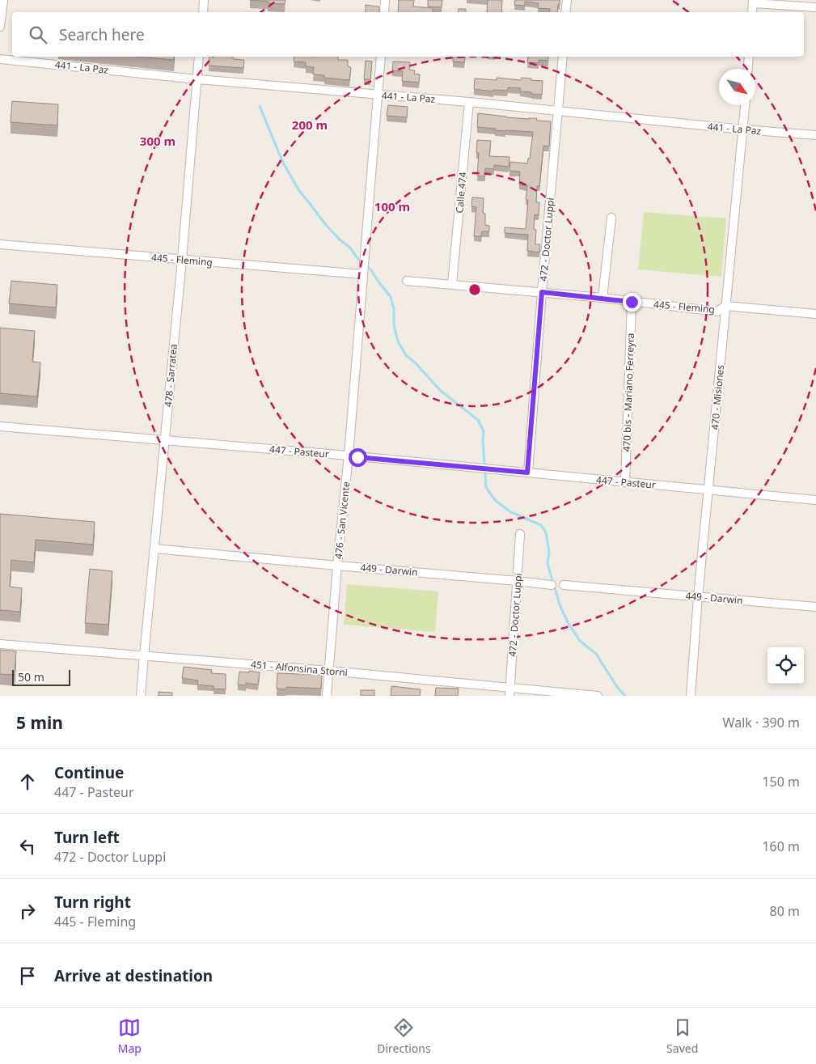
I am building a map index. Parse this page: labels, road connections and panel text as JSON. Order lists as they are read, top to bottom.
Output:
{
  "streets": {
    "street": [
      "441 - La Paz",
      "Calle 474",
      "472 - Doctor Luppi",
      "445 - Fleming",
      "478 - Sarratea",
      "470 bis - Mariano Ferreyra",
      "470 - Misiones",
      "447 - Pasteur",
      "476 - San Vicente",
      "449 - Darwin",
      "451 - Alfonsina Storni"
    ]
  },
  "crossings": [
    ["441 - La Paz", "Calle 474"],
    ["441 - La Paz", "472 - Doctor Luppi"],
    ["441 - La Paz", "478 - Sarratea"],
    ["441 - La Paz", "470 - Misiones"],
    ["441 - La Paz", "476 - San Vicente"],
    ["Calle 474", "445 - Fleming"],
    ["472 - Doctor Luppi", "445 - Fleming"],
    ["472 - Doctor Luppi", "447 - Pasteur"],
    ["472 - Doctor Luppi", "449 - Darwin"],
    ["472 - Doctor Luppi", "451 - Alfonsina Storni"],
    ["445 - Fleming", "478 - Sarratea"],
    ["445 - Fleming", "470 bis - Mariano Ferreyra"],
    ["445 - Fleming", "470 - Misiones"],
    ["445 - Fleming", "476 - San Vicente"],
    ["478 - Sarratea", "447 - Pasteur"],
    ["478 - Sarratea", "449 - Darwin"],
    ["478 - Sarratea", "451 - Alfonsina Storni"],
    ["470 bis - Mariano Ferreyra", "447 - Pasteur"],
    ["470 - Misiones", "447 - Pasteur"],
    ["470 - Misiones", "449 - Darwin"],
    ["447 - Pasteur", "476 - San Vicente"],
    ["476 - San Vicente", "449 - Darwin"],
    ["476 - San Vicente", "451 - Alfonsina Storni"]
  ],
  "scale_bar": "50 m",
  "north": "bottom right",
  "page": {
    "search": "Search here",
    "scale": "50 m",
    "heading": ["5 min", "Walk · 390 m"],
    "list": [
      ["Continue", "447 - Pasteur", "150 m"],
      ["Turn left", "472 - Doctor Luppi", "160 m"],
      ["Turn right", "445 - Fleming", "80 m"],
      "Arrive at destination"
    ],
    "nav": ["Map", "Directions", "Saved"]
  },
  "rings": ["200 m", "300 m", "100 m"]
}
